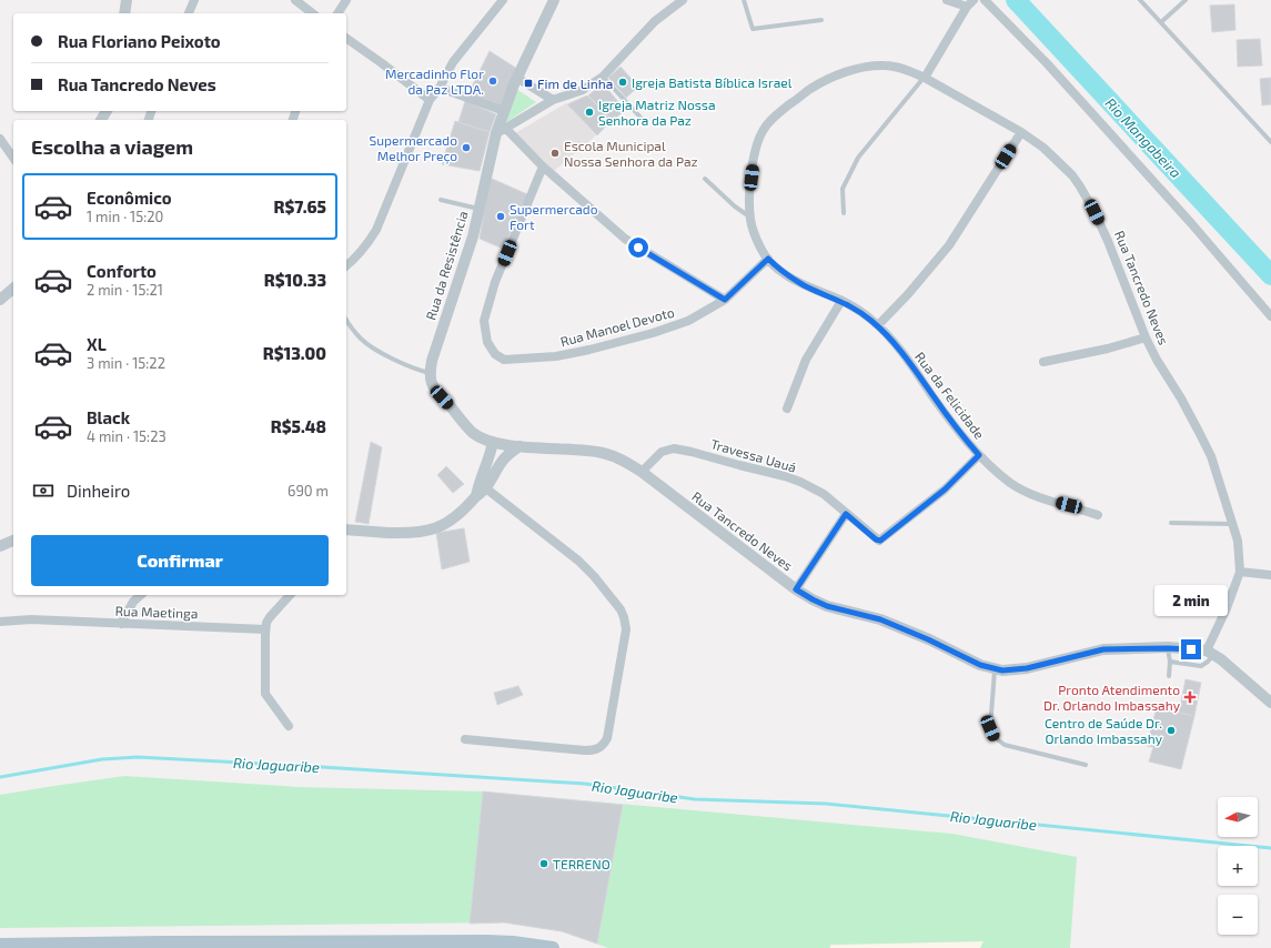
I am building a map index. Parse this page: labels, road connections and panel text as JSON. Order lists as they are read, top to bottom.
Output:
{
  "streets": {
    "street": [
      "Rua da Resistência",
      "Rua Tancredo Neves",
      "Rua Manoel Devoto",
      "Rua da Felicidade",
      "Travessa Uauá",
      "Rua Maetinga"
    ]
  },
  "crossings": [
    ["Rua Tancredo Neves", "Rua da Felicidade"],
    ["Rua Tancredo Neves", "Travessa Uauá"],
    ["Rua Manoel Devoto", "Rua da Felicidade"],
    ["Rua da Felicidade", "Travessa Uauá"]
  ],
  "water": ["Rio Mangabeira", "Rio Jaguaribe"],
  "places": {
    "other": [
      "Mercadinho Flor da Paz LTDA.",
      "Igreja Batista Bíblica Israel",
      "Igreja Matriz Nossa Senhora da Paz",
      "Supermercado Melhor Preço",
      "Escola Municipal Nossa Senhora da Paz",
      "Supermercado Fort",
      "Centro de Saúde Dr. Orlando Imbassahy",
      "TERRENO"
    ],
    "transit": ["Fim de Linha"],
    "health": ["Pronto Atendimento Dr. Orlando Imbassahy"]
  },
  "north": "left",
  "page": {
    "banner": ["Rua Floriano Peixoto", "Rua Tancredo Neves"],
    "heading": "Escolha a viagem",
    "list": [
      {
        "name": "Econômico",
        "note": "1 min · 15:20",
        "value": "R$7.65"
      },
      {
        "name": "Conforto",
        "note": "2 min · 15:21",
        "value": "R$10.33"
      },
      {
        "name": "XL",
        "note": "3 min · 15:22",
        "value": "R$13.00"
      },
      {
        "name": "Black",
        "note": "4 min · 15:23",
        "value": "R$5.48"
      }
    ],
    "pay": ["Dinheiro", "690 m"],
    "buttons": "Confirmar",
    "bubble": "2 min",
    "map_buttons": ["+", "−"]
  }
}
